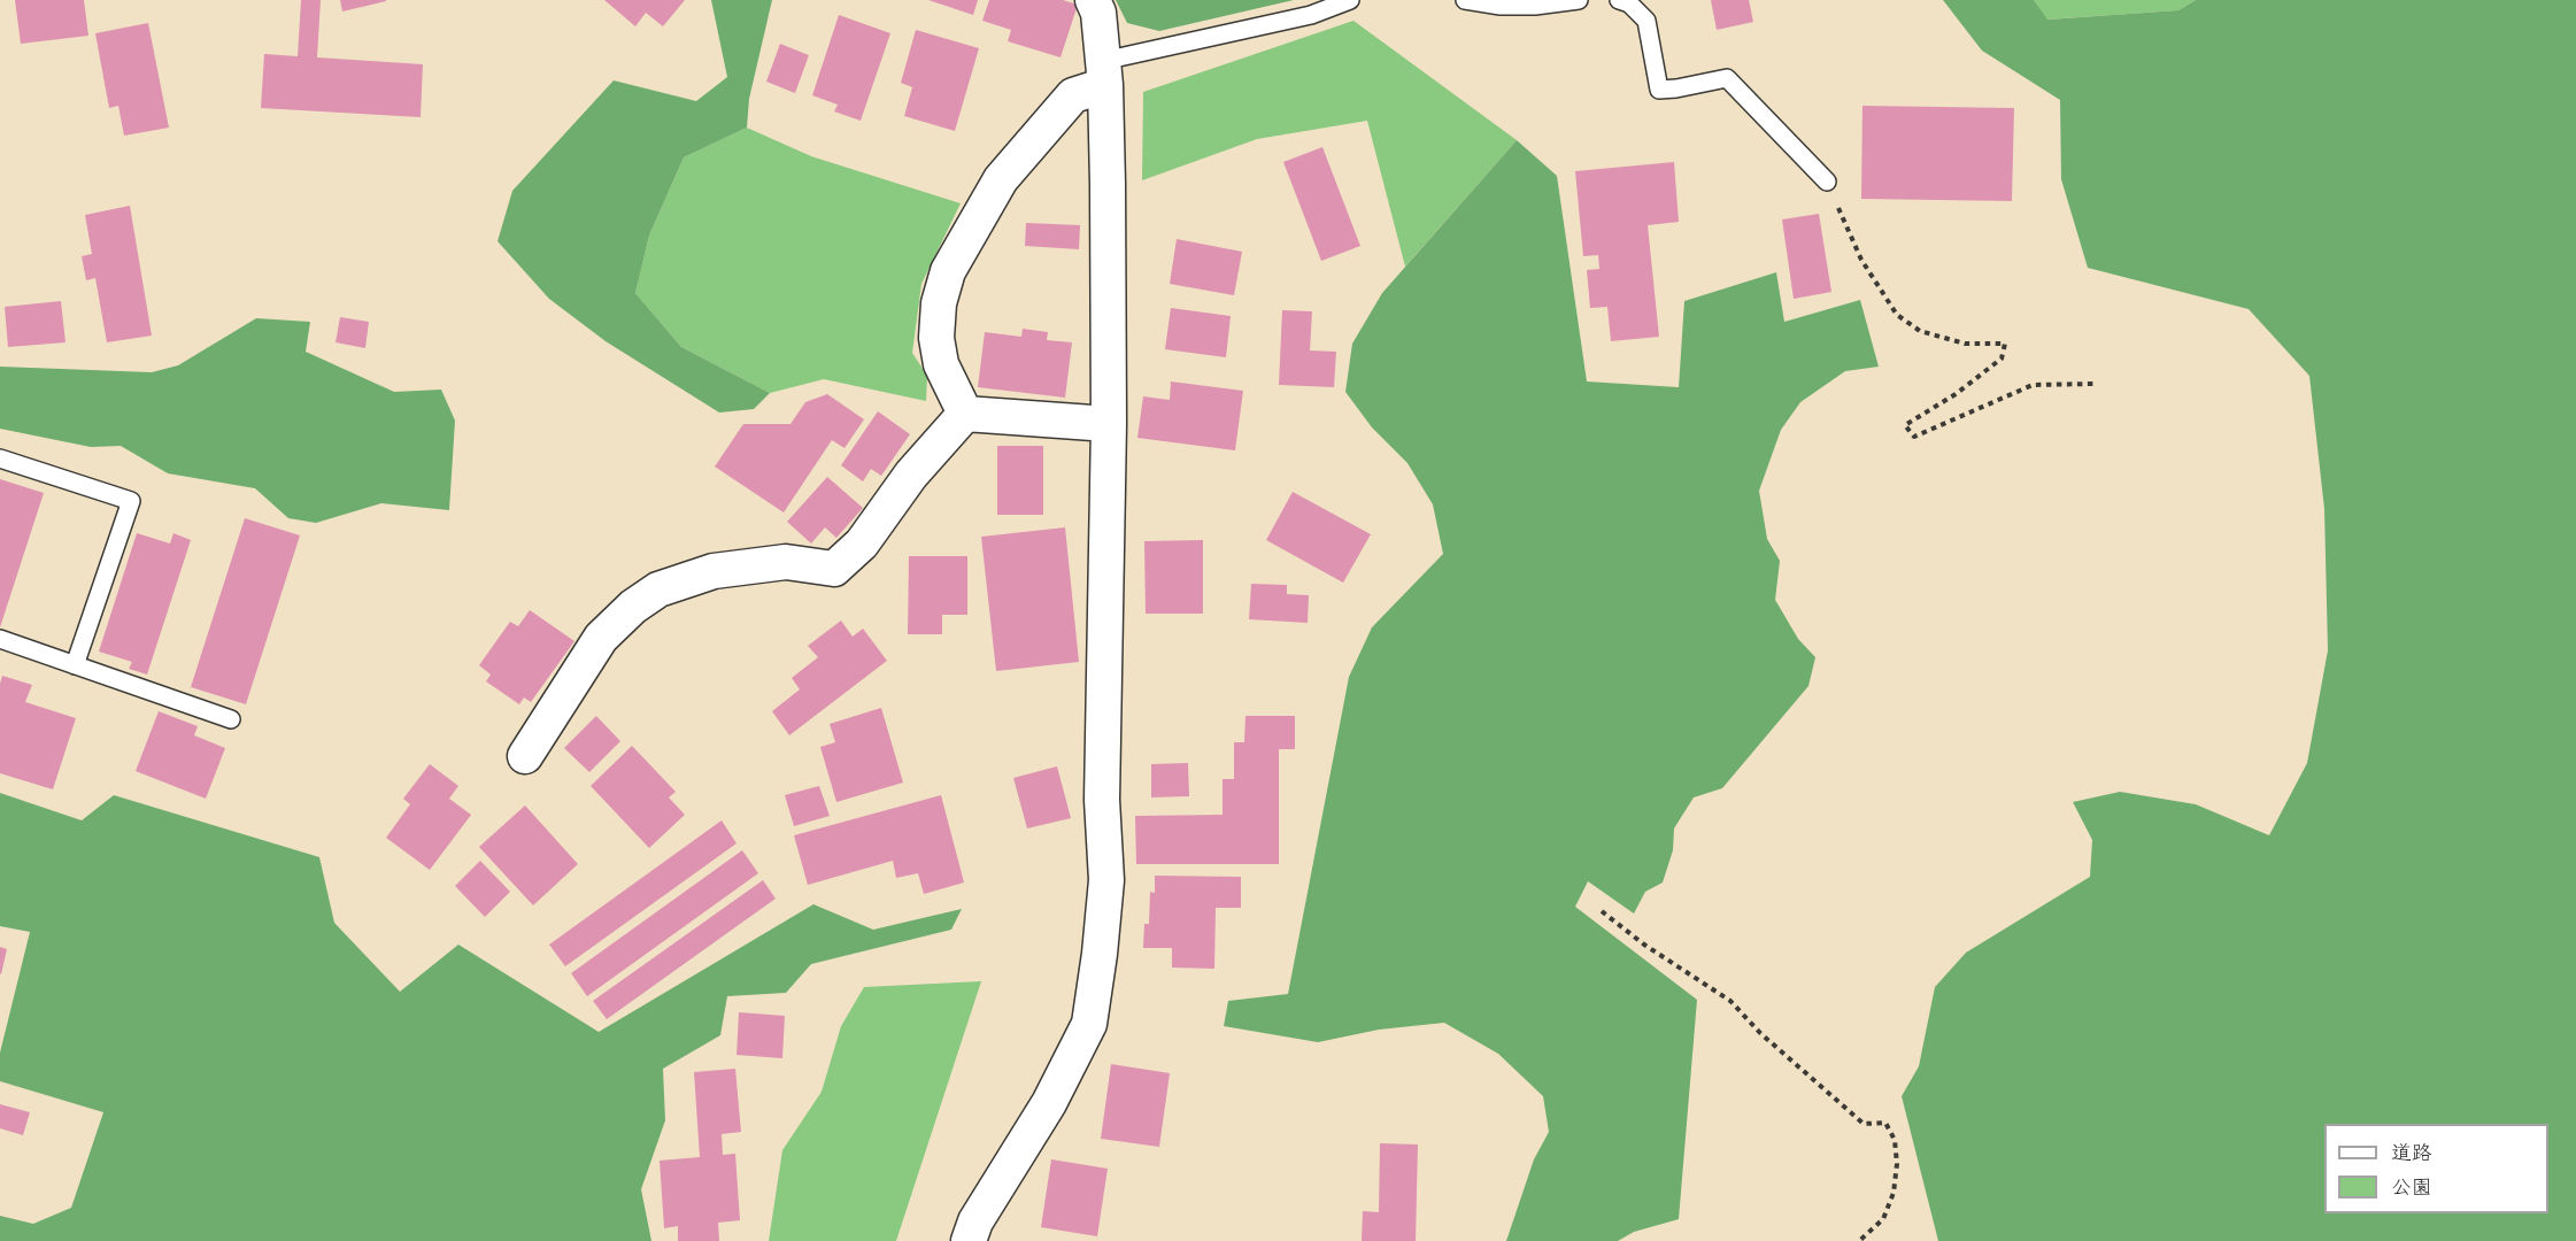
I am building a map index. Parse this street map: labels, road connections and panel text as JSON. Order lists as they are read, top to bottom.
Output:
{
  "legend": ["道路", "公園"]
}
